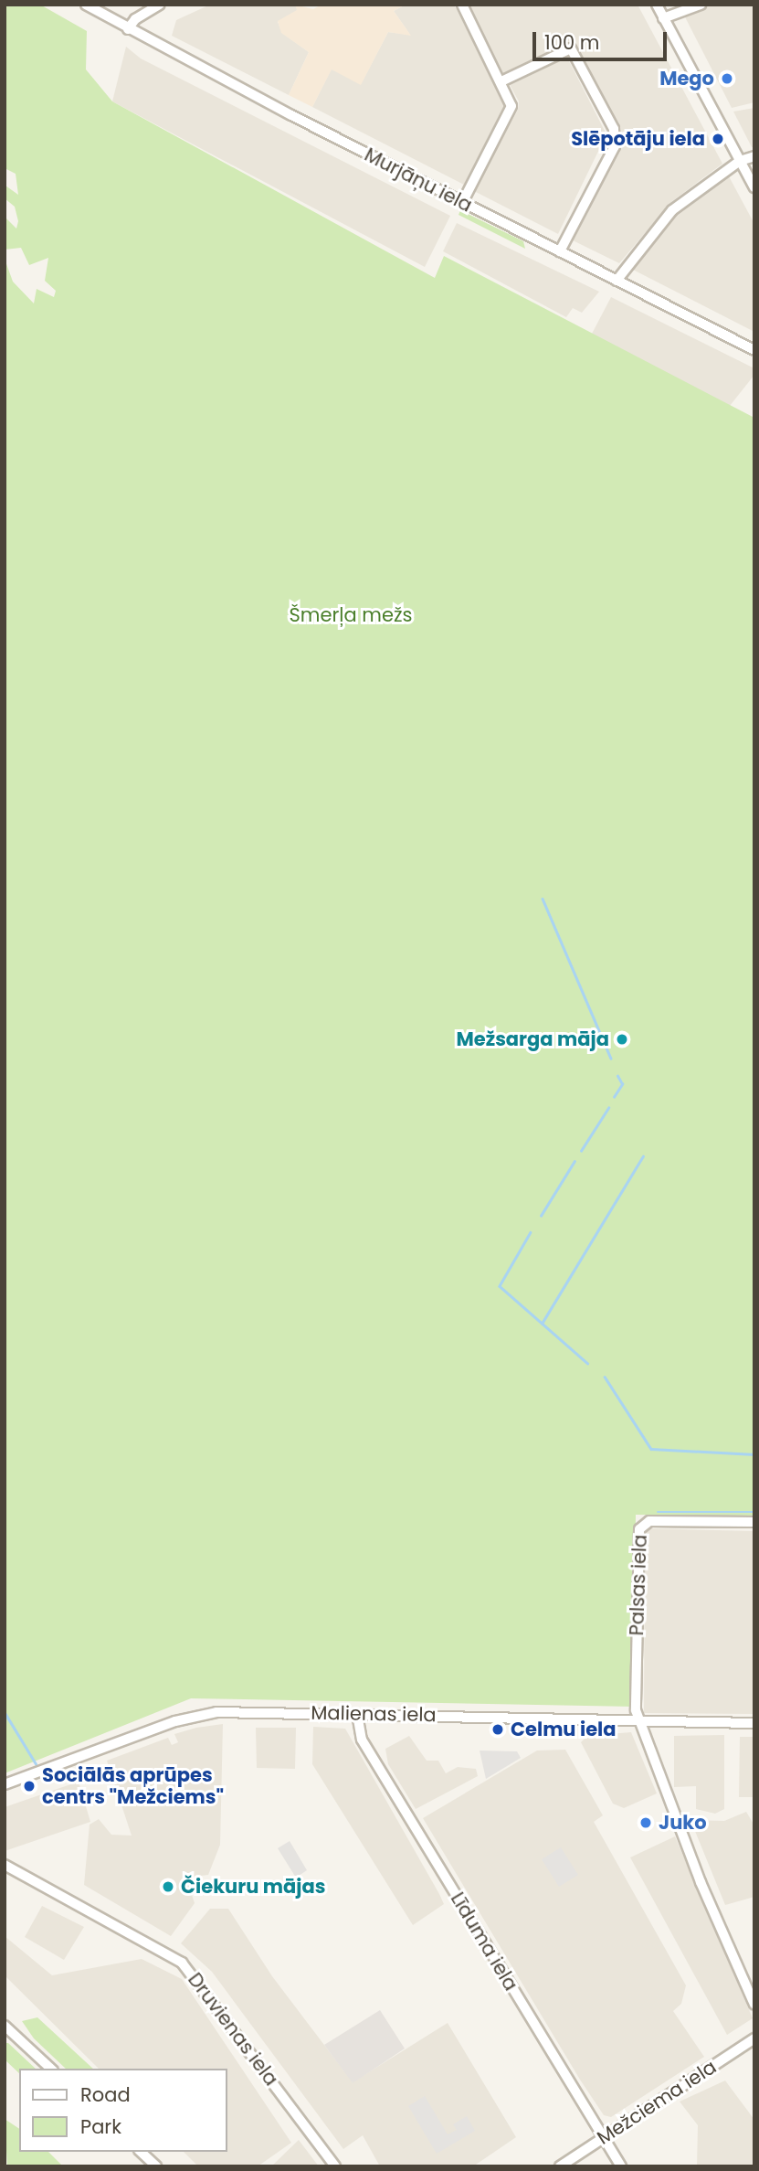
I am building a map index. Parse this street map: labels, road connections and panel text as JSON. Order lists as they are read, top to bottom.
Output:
{
  "streets": {
    "street": [
      "Murjāņu iela",
      "Palsas iela",
      "Malienas iela",
      "Līduma iela",
      "Druvienas iela",
      "Mežciema iela"
    ]
  },
  "crossings": [
    ["Palsas iela", "Malienas iela"],
    ["Malienas iela", "Līduma iela"],
    ["Līduma iela", "Mežciema iela"]
  ],
  "parks": ["Šmerļa mežs"],
  "places": [
    "Mego",
    "Slēpotāju iela",
    "Mežsarga māja",
    "Celmu iela",
    "Sociālās aprūpes centrs \"Mežciems\"",
    "Juko",
    "Čiekuru mājas"
  ],
  "legend": ["Road", "Park"],
  "scale_bar": "100 m"
}
